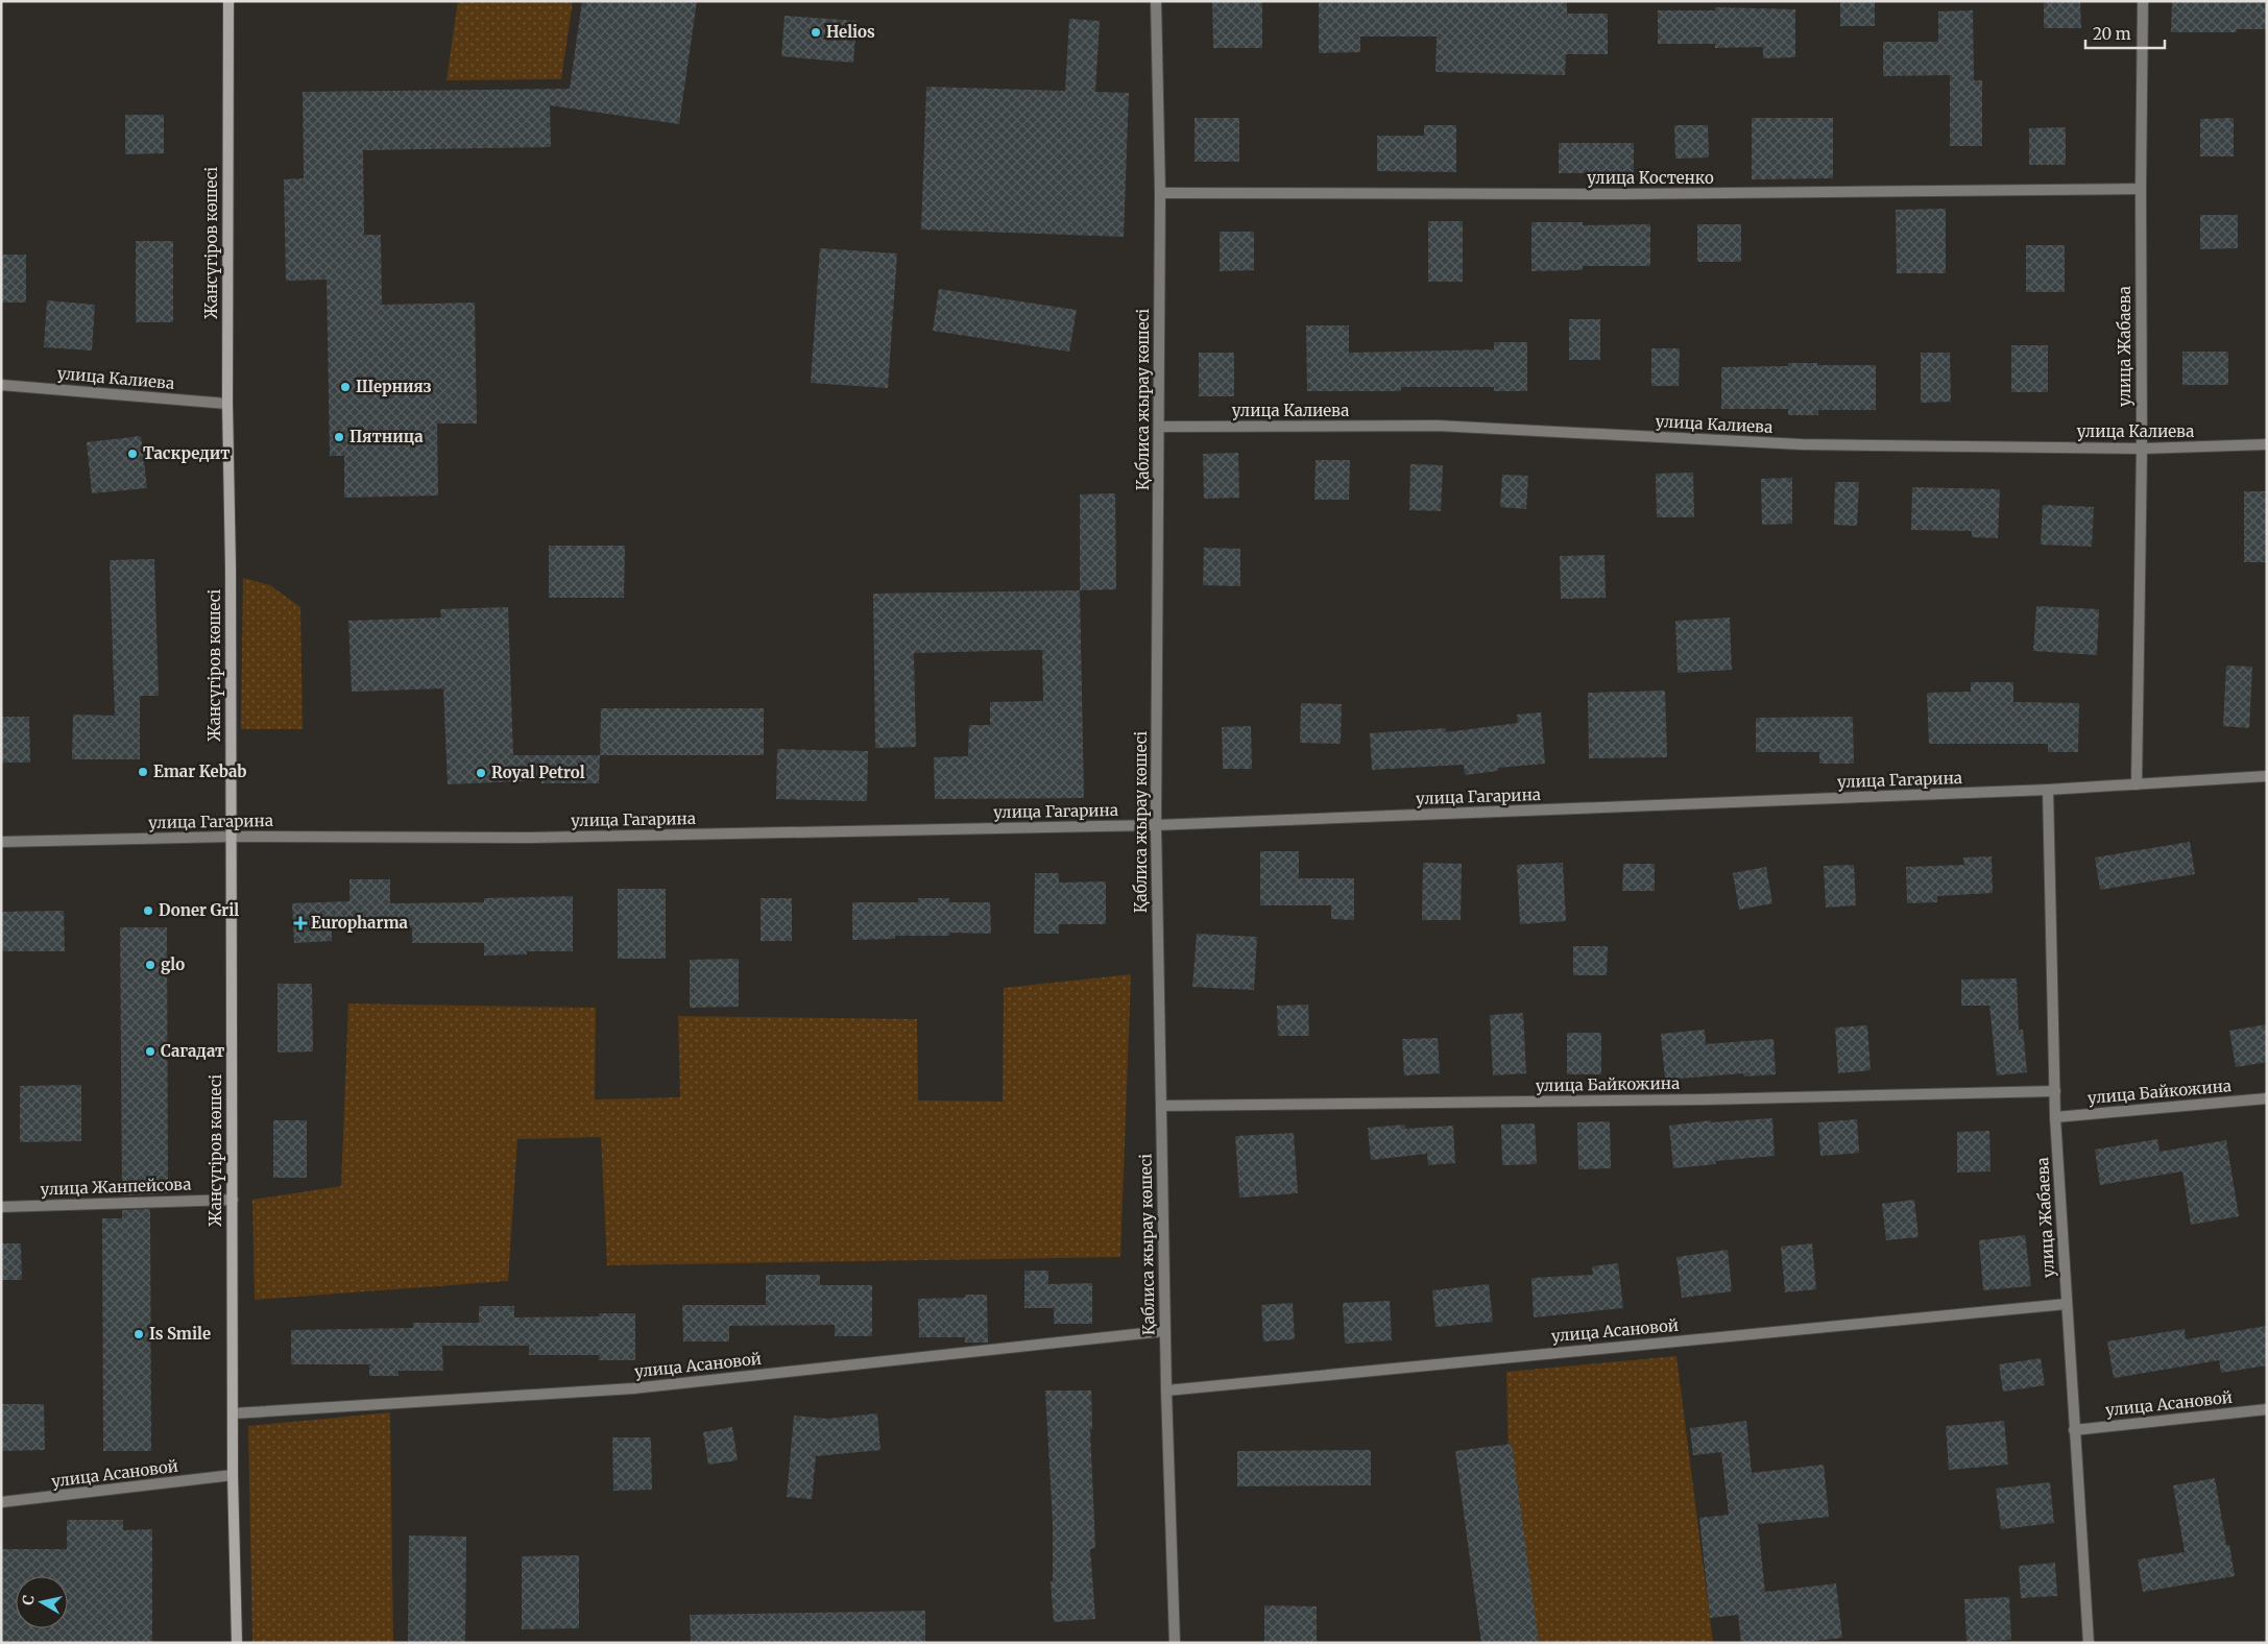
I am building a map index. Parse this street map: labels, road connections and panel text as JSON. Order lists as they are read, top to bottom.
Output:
{
  "streets": {
    "main road": ["Жансүгіров көшесі"],
    "street": [
      "улица Костенко",
      "улица Жабаева",
      "улица Калиева",
      "Қаблиса жырау көшесі",
      "улица Гагарина",
      "улица Байкожина",
      "улица Жанпейсова",
      "улица Асановой"
    ]
  },
  "crossings": [
    ["улица Костенко", "улица Жабаева"],
    ["улица Костенко", "Қаблиса жырау көшесі"],
    ["Жансүгіров көшесі", "улица Калиева"],
    ["Жансүгіров көшесі", "улица Гагарина"],
    ["Жансүгіров көшесі", "улица Жанпейсова"],
    ["Жансүгіров көшесі", "улица Асановой"],
    ["улица Жабаева", "улица Калиева"],
    ["улица Жабаева", "улица Гагарина"],
    ["улица Жабаева", "улица Байкожина"],
    ["улица Жабаева", "улица Асановой"],
    ["улица Калиева", "Қаблиса жырау көшесі"],
    ["Қаблиса жырау көшесі", "улица Гагарина"],
    ["Қаблиса жырау көшесі", "улица Байкожина"],
    ["Қаблиса жырау көшесі", "улица Асановой"]
  ],
  "places": {
    "other": [
      "Helios",
      "Шернияз",
      "Пятница",
      "Таскредит",
      "Emar Kebab",
      "Royal Petrol",
      "Doner Gril",
      "glo",
      "Сагадат",
      "Is Smile"
    ],
    "health": ["Europharma"]
  },
  "scale_bar": "20 m",
  "north": "left"
}
